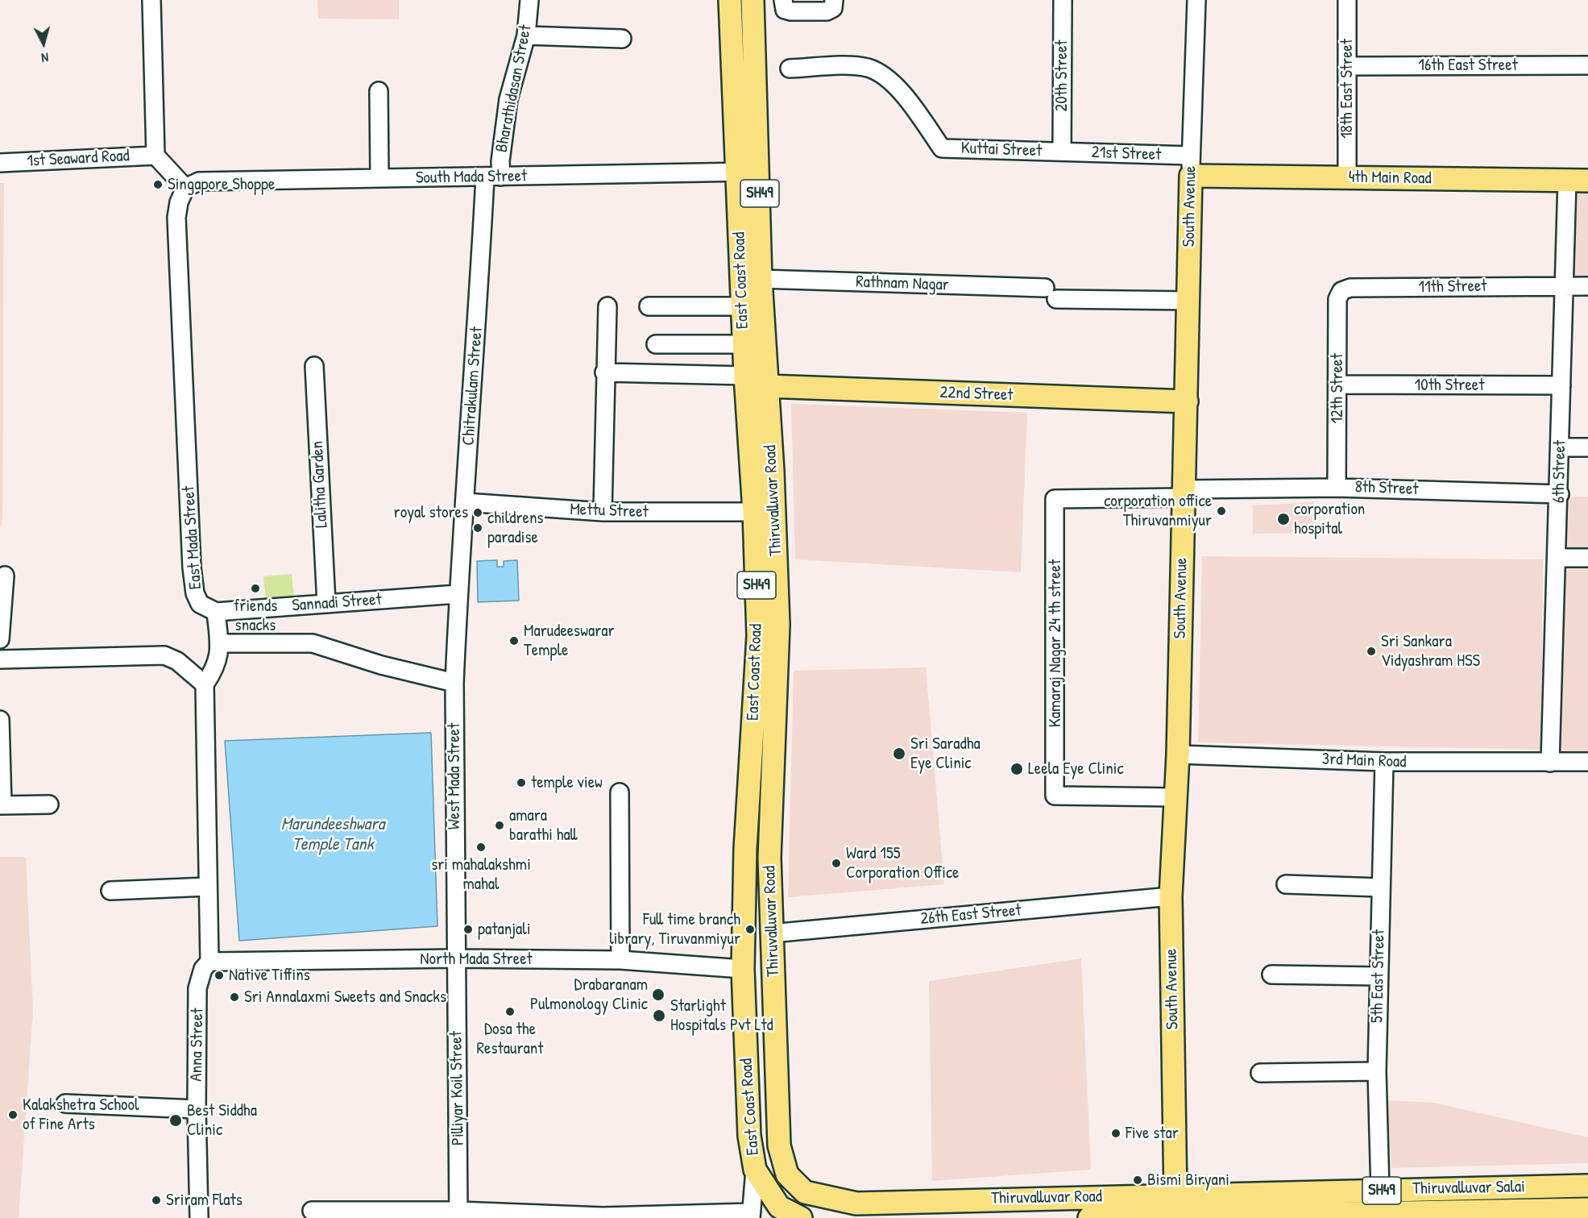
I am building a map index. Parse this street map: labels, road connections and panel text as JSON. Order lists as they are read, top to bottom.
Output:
{
  "streets": {
    "main road": [
      "4th Main Road",
      "SH49",
      "South Avenue",
      "East Coast Road",
      "22nd Street",
      "Thiruvalluvar Road",
      "Thiruvalluvar Salai"
    ],
    "street": [
      "16th East Street",
      "20th Street",
      "Bharathidasan Street",
      "18th East Street",
      "Kuttai Street",
      "21st Street",
      "1st Seaward Road",
      "South Mada Street",
      "Rathnam Nagar",
      "11th Street",
      "10th Street",
      "Chitrakulam Street",
      "12th Street",
      "6th Street",
      "Lalitha Garden",
      "8th Street",
      "Mettu Street",
      "East Mada Street",
      "Sannadi Street",
      "Kamaraj Nagar 24 th street",
      "3rd Main Road",
      "West Mada Street",
      "26th East Street",
      "North Mada Street",
      "5th East Street",
      "Anna Street",
      "Pilliyar Koil Street"
    ]
  },
  "crossings": [
    ["16th East Street", "18th East Street"],
    ["20th Street", "Kuttai Street"],
    ["20th Street", "21st Street"],
    ["Bharathidasan Street", "South Mada Street"],
    ["Bharathidasan Street", "Chitrakulam Street"],
    ["18th East Street", "4th Main Road"],
    ["Kuttai Street", "21st Street"],
    ["21st Street", "4th Main Road"],
    ["21st Street", "South Avenue"],
    ["South Mada Street", "East Coast Road"],
    ["South Mada Street", "Chitrakulam Street"],
    ["South Mada Street", "East Mada Street"],
    ["4th Main Road", "South Avenue"],
    ["4th Main Road", "6th Street"],
    ["SH49", "East Coast Road"],
    ["South Avenue", "Rathnam Nagar"],
    ["South Avenue", "22nd Street"],
    ["South Avenue", "8th Street"],
    ["South Avenue", "Thiruvalluvar Road"],
    ["South Avenue", "Kamaraj Nagar 24 th street"],
    ["South Avenue", "3rd Main Road"],
    ["South Avenue", "26th East Street"],
    ["South Avenue", "Thiruvalluvar Salai"],
    ["East Coast Road", "Rathnam Nagar"],
    ["East Coast Road", "22nd Street"],
    ["East Coast Road", "Thiruvalluvar Road"],
    ["East Coast Road", "Mettu Street"],
    ["East Coast Road", "North Mada Street"],
    ["11th Street", "12th Street"],
    ["11th Street", "6th Street"],
    ["10th Street", "12th Street"],
    ["10th Street", "6th Street"],
    ["Chitrakulam Street", "Mettu Street"],
    ["Chitrakulam Street", "Sannadi Street"],
    ["Chitrakulam Street", "West Mada Street"],
    ["12th Street", "8th Street"],
    ["22nd Street", "Thiruvalluvar Road"],
    ["6th Street", "8th Street"],
    ["6th Street", "3rd Main Road"],
    ["Lalitha Garden", "Sannadi Street"],
    ["8th Street", "Kamaraj Nagar 24 th street"],
    ["Thiruvalluvar Road", "26th East Street"],
    ["Thiruvalluvar Road", "Thiruvalluvar Salai"],
    ["East Mada Street", "Sannadi Street"],
    ["Sannadi Street", "West Mada Street"],
    ["3rd Main Road", "5th East Street"],
    ["West Mada Street", "North Mada Street"],
    ["West Mada Street", "Pilliyar Koil Street"],
    ["North Mada Street", "Anna Street"],
    ["North Mada Street", "Pilliyar Koil Street"],
    ["5th East Street", "Thiruvalluvar Salai"]
  ],
  "water": ["Marundeeshwara Temple Tank"],
  "places": [
    "Singapore Shoppe",
    "corporation office Thiruvanmiyur",
    "royal stores",
    "corporation hospital",
    "childrens paradise",
    "friends snacks",
    "Marudeeswarar Temple",
    "Sri Sankara Vidyashram HSS",
    "Sri Saradha Eye Clinic",
    "Leela Eye Clinic",
    "temple view",
    "amara barathi hall",
    "sri mahalakshmi mahal",
    "Ward 155 Corporation Office",
    "patanjali",
    "Full time branch library, Tiruvanmiyur",
    "Native Tiffins",
    "Drabaranam Pulmonology Clinic",
    "Sri Annalaxmi Sweets and Snacks",
    "Dosa the Restaurant",
    "Starlight Hospitals Pvt Ltd",
    "Kalakshetra School of Fine Arts",
    "Best Siddha Clinic",
    "Five star",
    "Bismi Biryani",
    "Sriram Flats"
  ],
  "north": "bottom"
}
